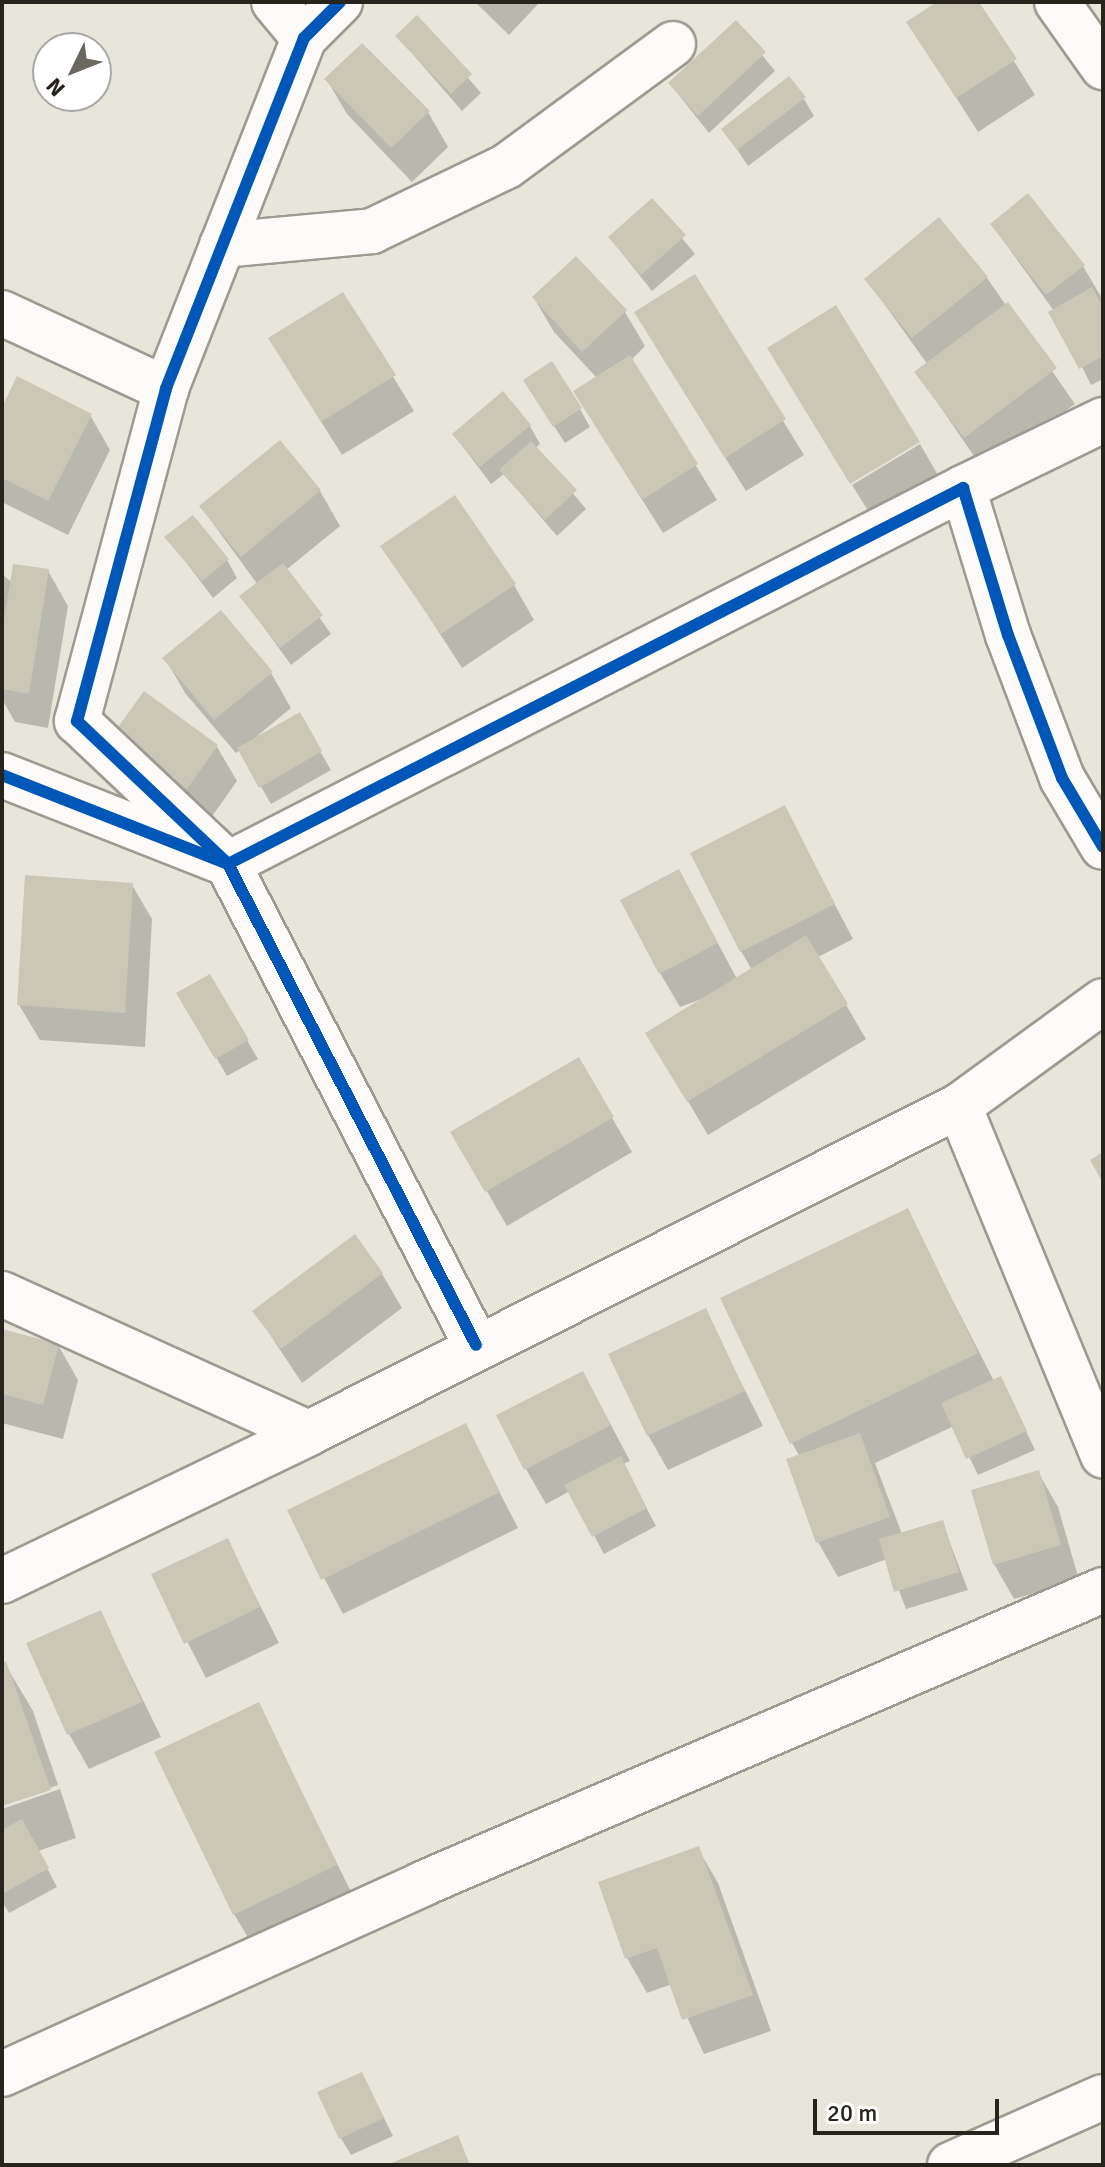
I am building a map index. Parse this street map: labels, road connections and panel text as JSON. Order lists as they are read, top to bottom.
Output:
{
  "scale_bar": "20 m",
  "north": "bottom left"
}
